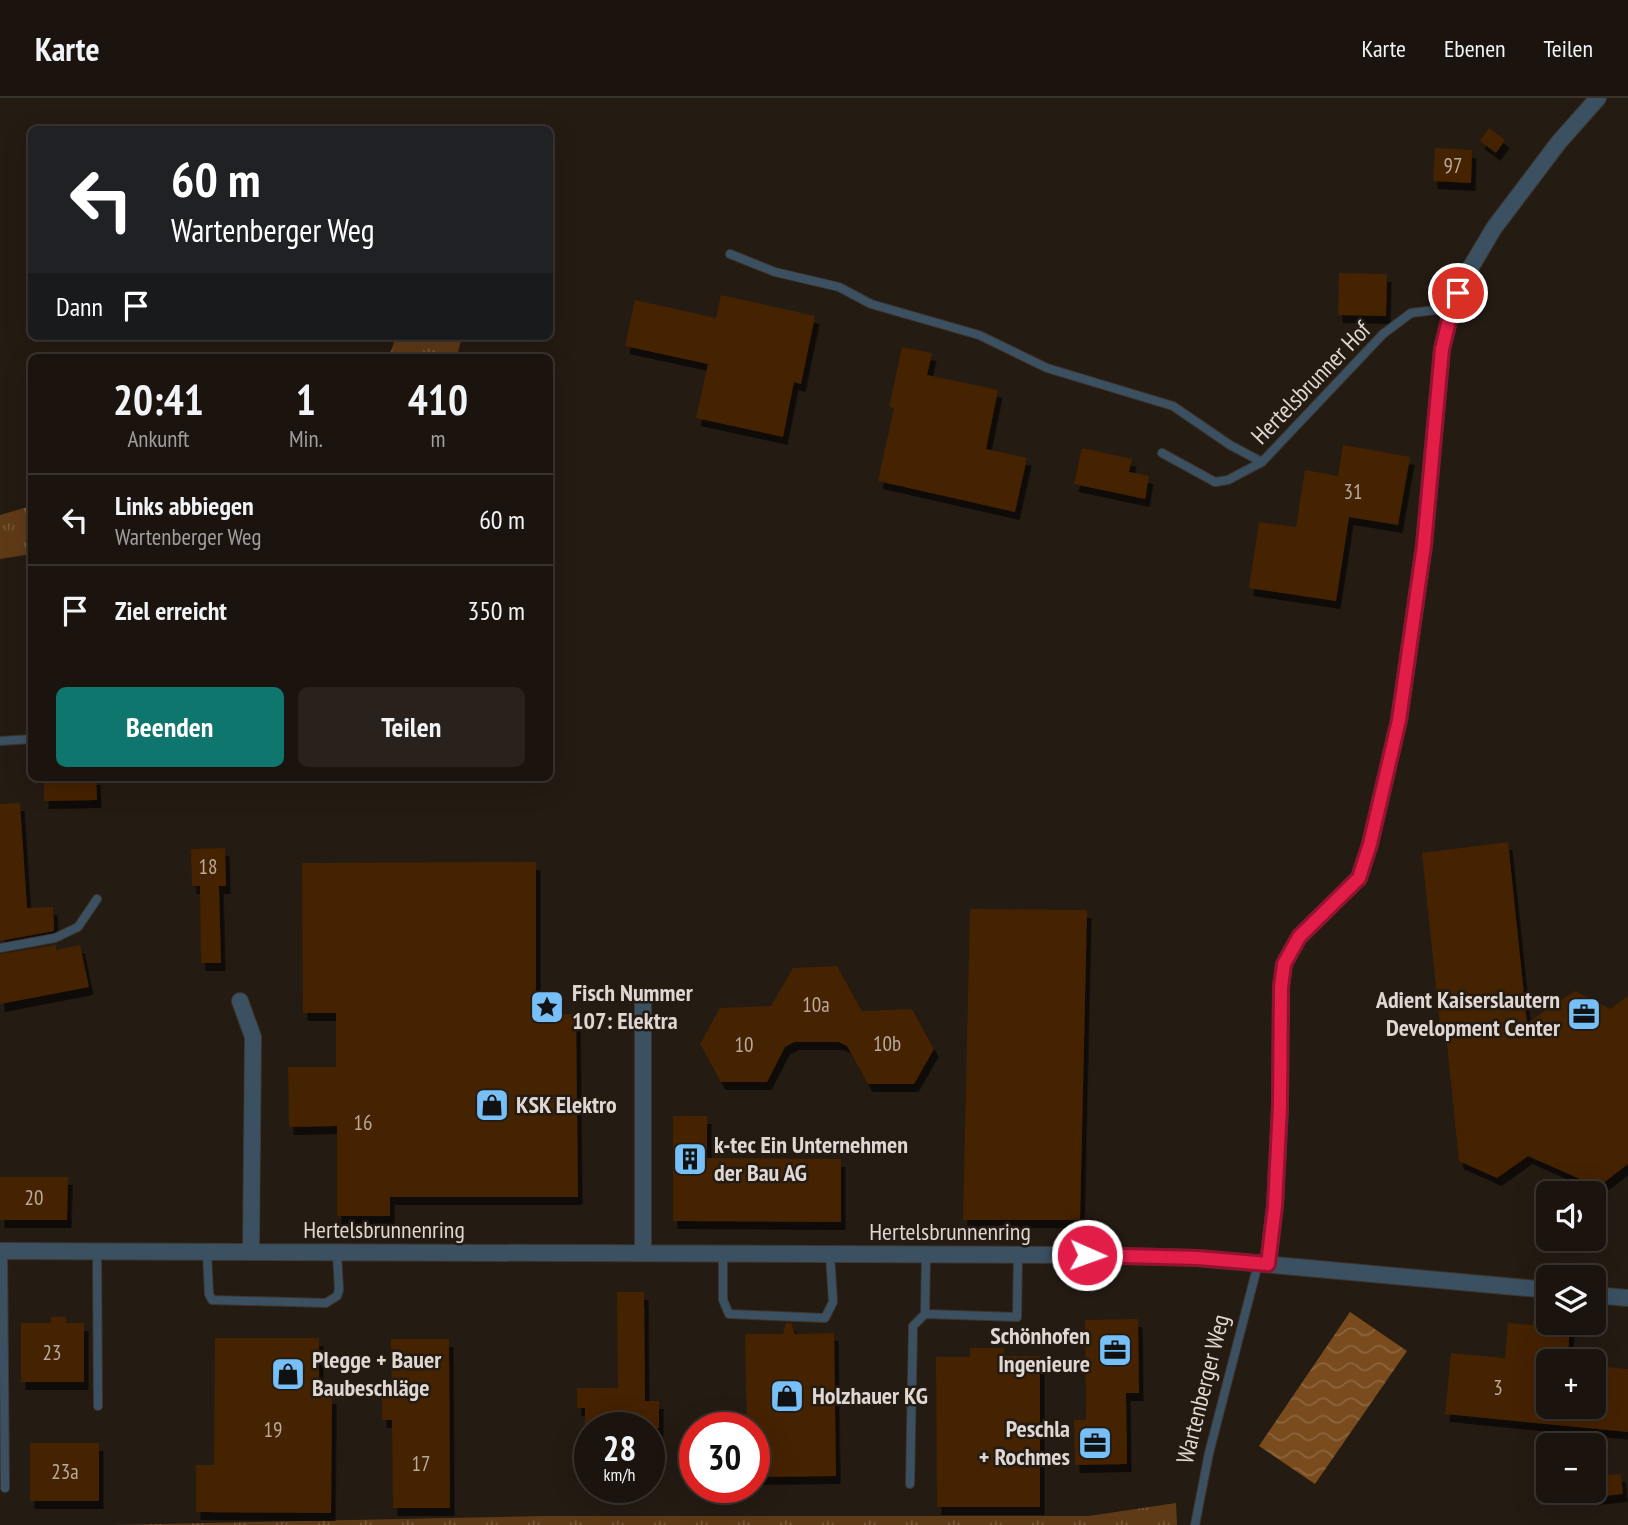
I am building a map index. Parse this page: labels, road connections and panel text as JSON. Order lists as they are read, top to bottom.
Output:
{
  "streets": {
    "street": ["Hertelsbrunnenring", "Wartenberger Weg"],
    "lane": ["Hertelsbrunner Hof"]
  },
  "crossings": [
    ["Hertelsbrunner Hof", "Wartenberger Weg"],
    ["Hertelsbrunnenring", "Wartenberger Weg"]
  ],
  "places": {
    "place": ["Fisch Nummer 107: Elektra"],
    "office": ["Adient Kaiserslautern Development Center", "Schönhofen Ingenieure", "Peschla + Rochmes"],
    "shop": ["KSK Elektro", "Plegge + Bauer Baubeschläge", "Holzhauer KG"],
    "building": ["k-tec Ein Unternehmen der Bau AG"]
  },
  "house_numbers": [
    "97",
    "31",
    "18",
    "10a",
    "10b",
    "10",
    "16",
    "20",
    "23",
    "3",
    "19",
    "17",
    "23a"
  ],
  "page": {
    "header": "Karte",
    "nav": ["Karte", "Ebenen", "Teilen"],
    "turn": ["60 m", "Wartenberger Weg"],
    "then": "Dann",
    "eta": [
      "20:41",
      "Ankunft",
      "1",
      "Min.",
      "410",
      "m"
    ],
    "list": [
      {
        "name": "Links abbiegen",
        "note": "Wartenberger Weg",
        "value": "60 m"
      },
      {
        "name": "Ziel erreicht",
        "value": "350 m"
      }
    ],
    "buttons": ["Beenden", "Teilen"],
    "map_buttons": ["+", "−"],
    "speed": "28 km/h",
    "limit": "30"
  }
}
